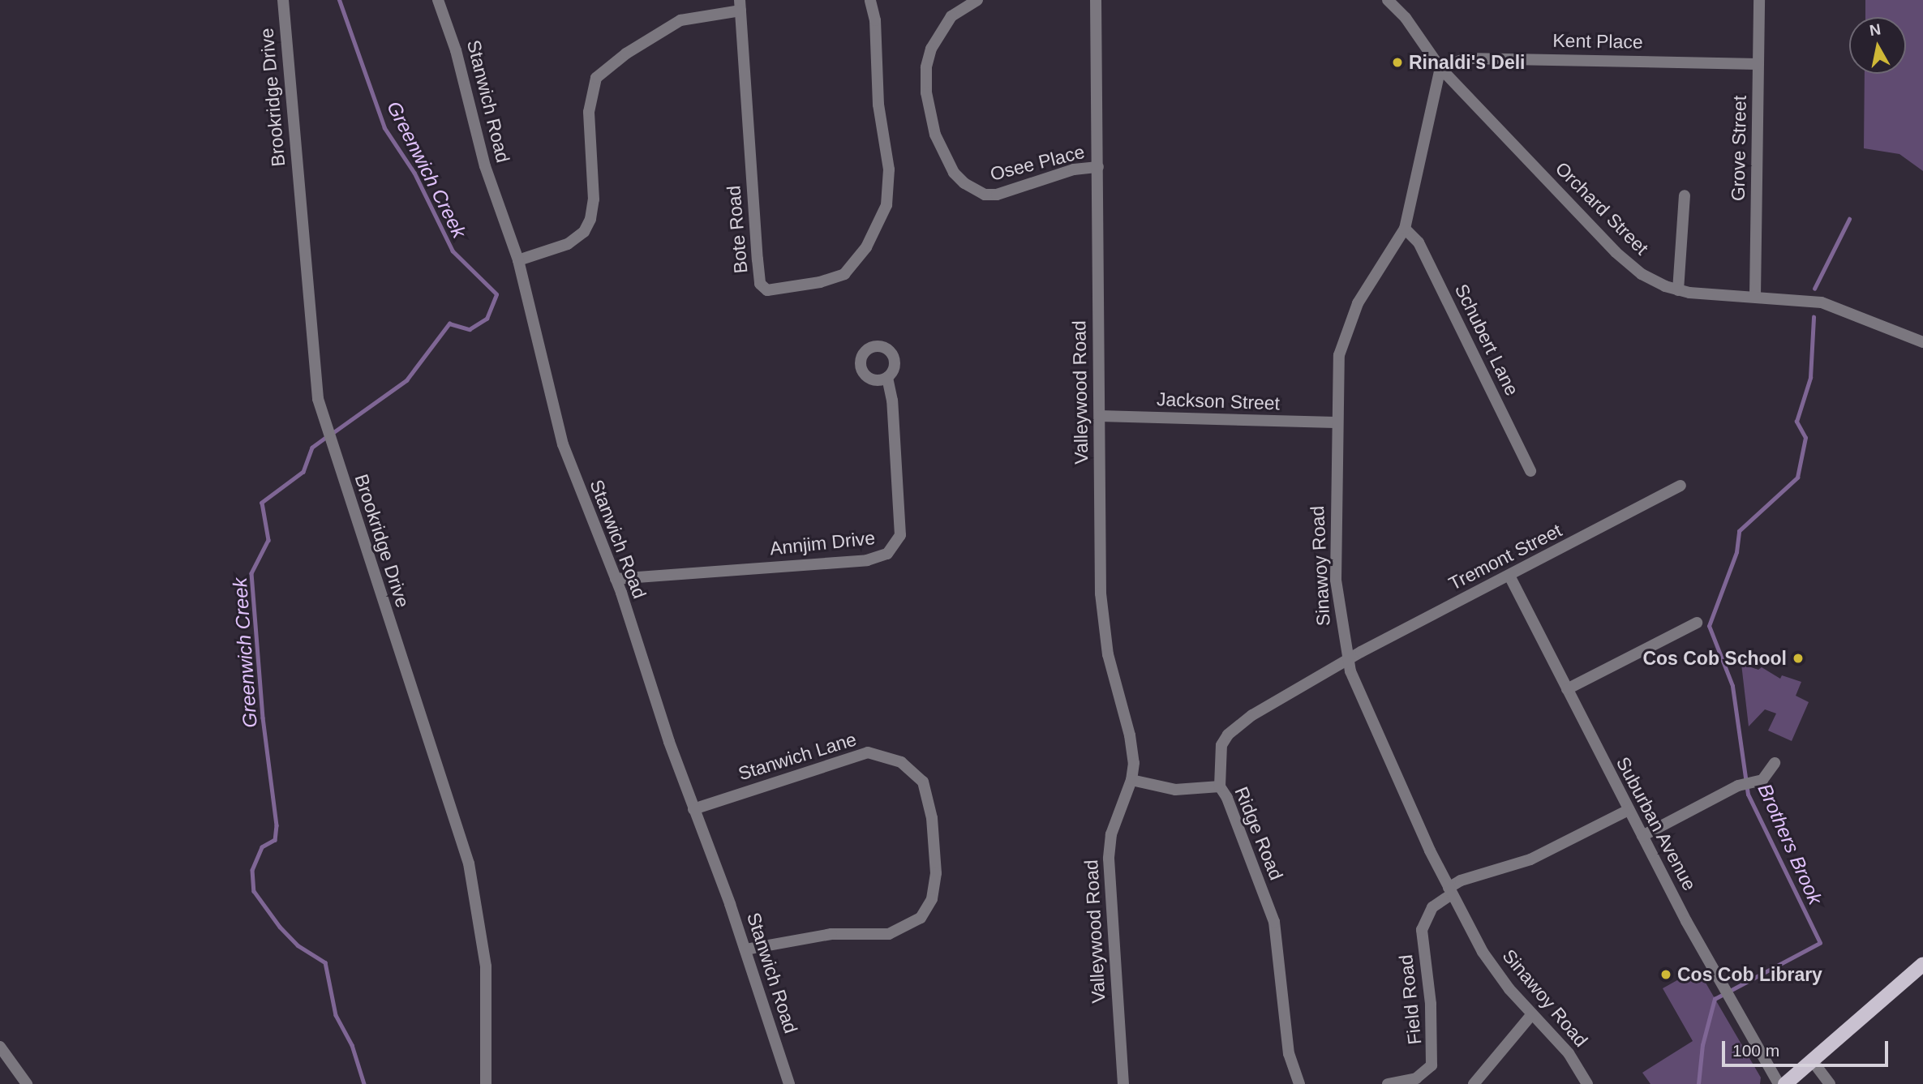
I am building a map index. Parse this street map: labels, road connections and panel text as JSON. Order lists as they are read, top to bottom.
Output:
{
  "streets": {
    "street": [
      "Kent Place",
      "Brookridge Drive",
      "Stanwich Road",
      "Grove Street",
      "Osee Place",
      "Orchard Street",
      "Bote Road",
      "Schubert Lane",
      "Valleywood Road",
      "Jackson Street",
      "Annjim Drive",
      "Tremont Street",
      "Sinawoy Road",
      "Stanwich Lane",
      "Suburban Avenue",
      "Ridge Road",
      "Field Road"
    ]
  },
  "crossings": [
    ["Kent Place", "Grove Street"],
    ["Kent Place", "Orchard Street"],
    ["Kent Place", "Sinawoy Road"],
    ["Stanwich Road", "Annjim Drive"],
    ["Stanwich Road", "Stanwich Lane"],
    ["Grove Street", "Orchard Street"],
    ["Osee Place", "Valleywood Road"],
    ["Orchard Street", "Sinawoy Road"],
    ["Schubert Lane", "Sinawoy Road"],
    ["Valleywood Road", "Jackson Street"],
    ["Jackson Street", "Sinawoy Road"],
    ["Tremont Street", "Sinawoy Road"],
    ["Tremont Street", "Suburban Avenue"],
    ["Tremont Street", "Ridge Road"],
    ["Sinawoy Road", "Ridge Road"],
    ["Sinawoy Road", "Field Road"]
  ],
  "water": ["Greenwich Creek", "Brothers Brook"],
  "places": ["Rinaldi's Deli", "Cos Cob School", "Cos Cob Library"],
  "scale_bar": "100 m",
  "north": "top"
}
